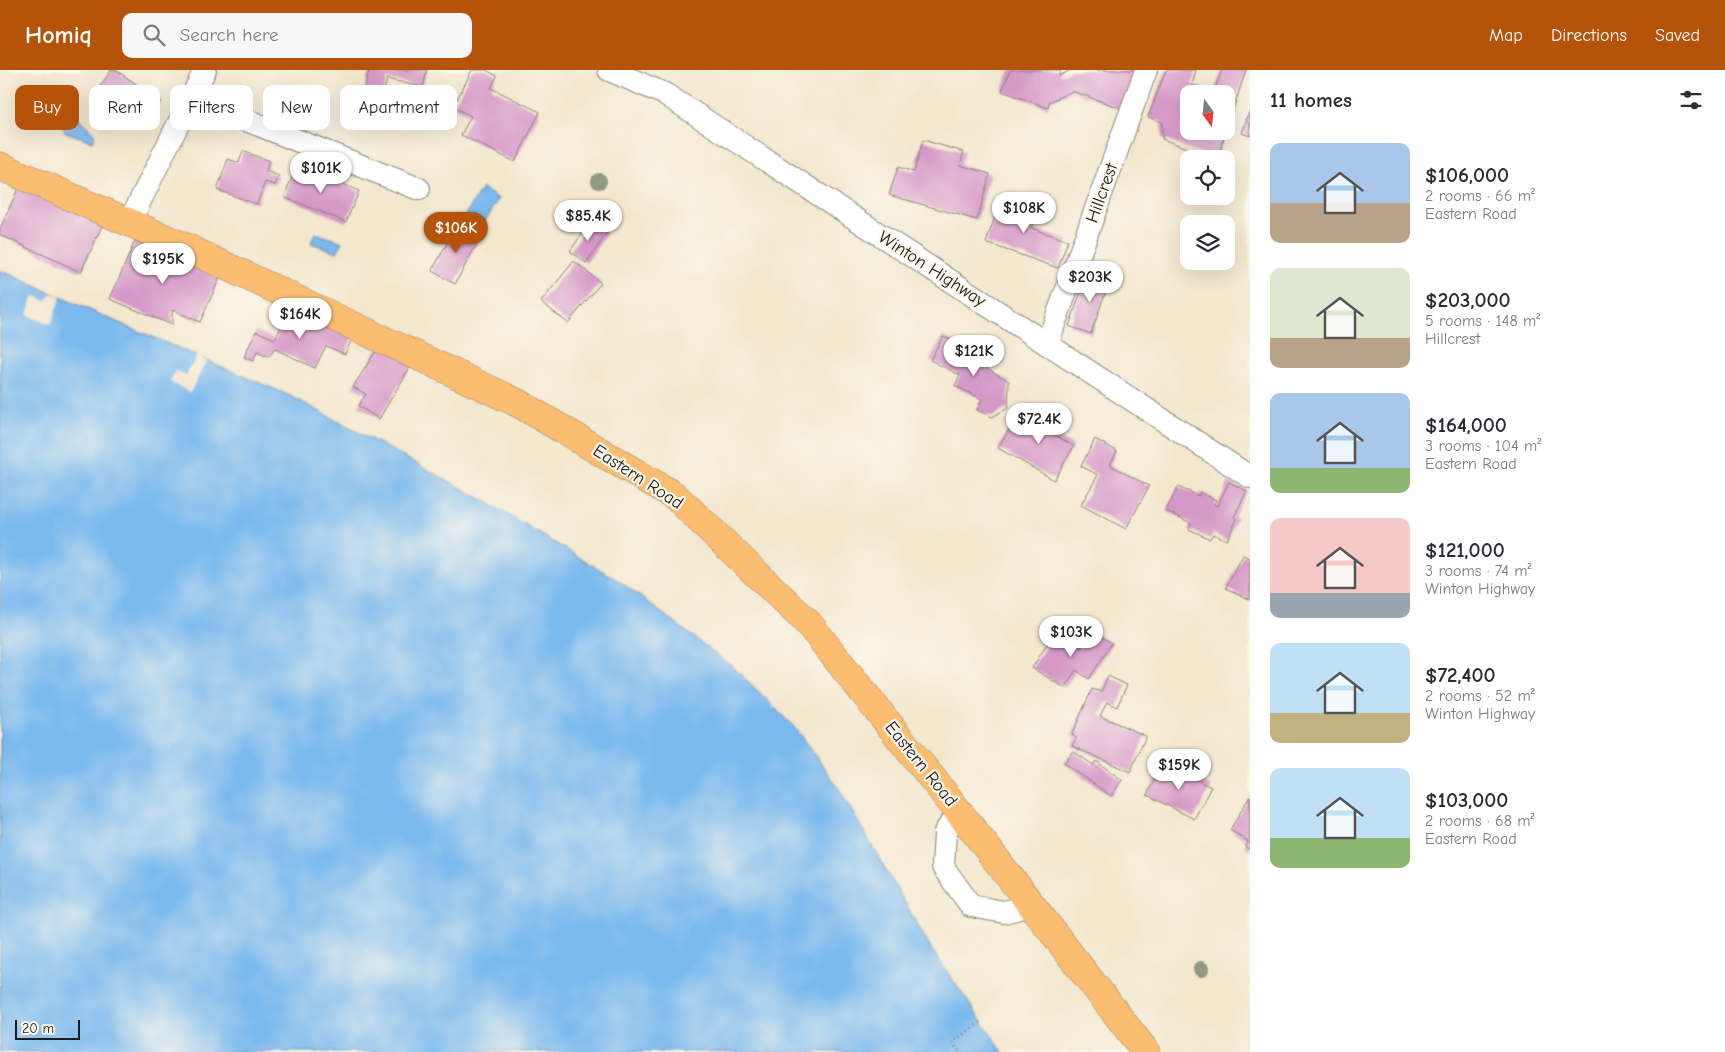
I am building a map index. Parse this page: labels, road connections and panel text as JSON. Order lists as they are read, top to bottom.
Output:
{
  "streets": {
    "highway": ["Eastern Road"],
    "street": ["Hillcrest", "Winton Highway"]
  },
  "crossings": [
    ["Hillcrest", "Winton Highway"]
  ],
  "scale_bar": "20 m",
  "north": "bottom",
  "page": {
    "header": "Homiq",
    "search": "Search here",
    "nav": ["Map", "Directions", "Saved"],
    "heading": "11 homes",
    "chip": [
      "Buy",
      "Rent",
      "Filters",
      "New",
      "Apartment"
    ],
    "list": [
      {
        "name": "$106,000",
        "note": "2 rooms · 66 m² · Eastern Road"
      },
      {
        "name": "$203,000",
        "note": "5 rooms · 148 m² · Hillcrest"
      },
      {
        "name": "$164,000",
        "note": "3 rooms · 104 m² · Eastern Road"
      },
      {
        "name": "$121,000",
        "note": "3 rooms · 74 m² · Winton Highway"
      },
      {
        "name": "$72,400",
        "note": "2 rooms · 52 m² · Winton Highway"
      },
      {
        "name": "$103,000",
        "note": "2 rooms · 68 m² · Eastern Road"
      }
    ],
    "price": [
      "$101K",
      "$108K",
      "$85.4K",
      "$106K",
      "$195K",
      "$203K",
      "$164K",
      "$121K",
      "$72.4K",
      "$103K",
      "$159K"
    ],
    "scale": "20 m"
  }
}
